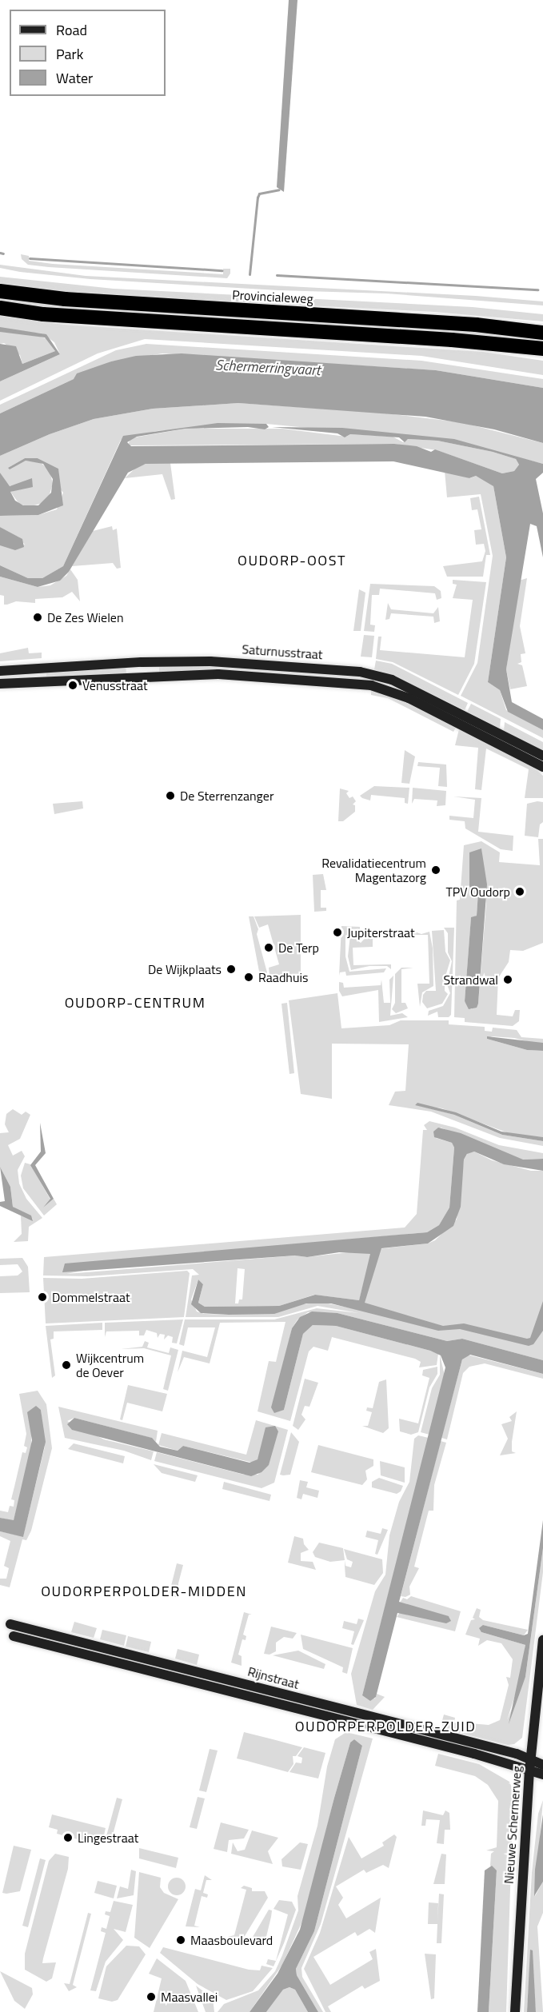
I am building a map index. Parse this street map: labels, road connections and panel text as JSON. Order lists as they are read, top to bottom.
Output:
{
  "streets": {
    "highway": ["Provincialeweg"],
    "street": ["Saturnusstraat", "Rijnstraat", "Nieuwe Schermerweg"]
  },
  "crossings": [
    ["Rijnstraat", "Nieuwe Schermerweg"]
  ],
  "districts": [
    "OUDORP-OOST",
    "OUDORP-CENTRUM",
    "OUDORPERPOLDER-MIDDEN",
    "OUDORPERPOLDER-ZUID"
  ],
  "water": ["Schermerringvaart"],
  "places": [
    "De Zes Wielen",
    "Venusstraat",
    "De Sterrenzanger",
    "Revalidatiecentrum Magentazorg",
    "TPV Oudorp",
    "Jupiterstraat",
    "De Terp",
    "De Wijkplaats",
    "Raadhuis",
    "Strandwal",
    "Dommelstraat",
    "Wijkcentrum de Oever",
    "Lingestraat",
    "Maasboulevard",
    "Maasvallei"
  ],
  "legend": ["Road", "Park", "Water"]
}
